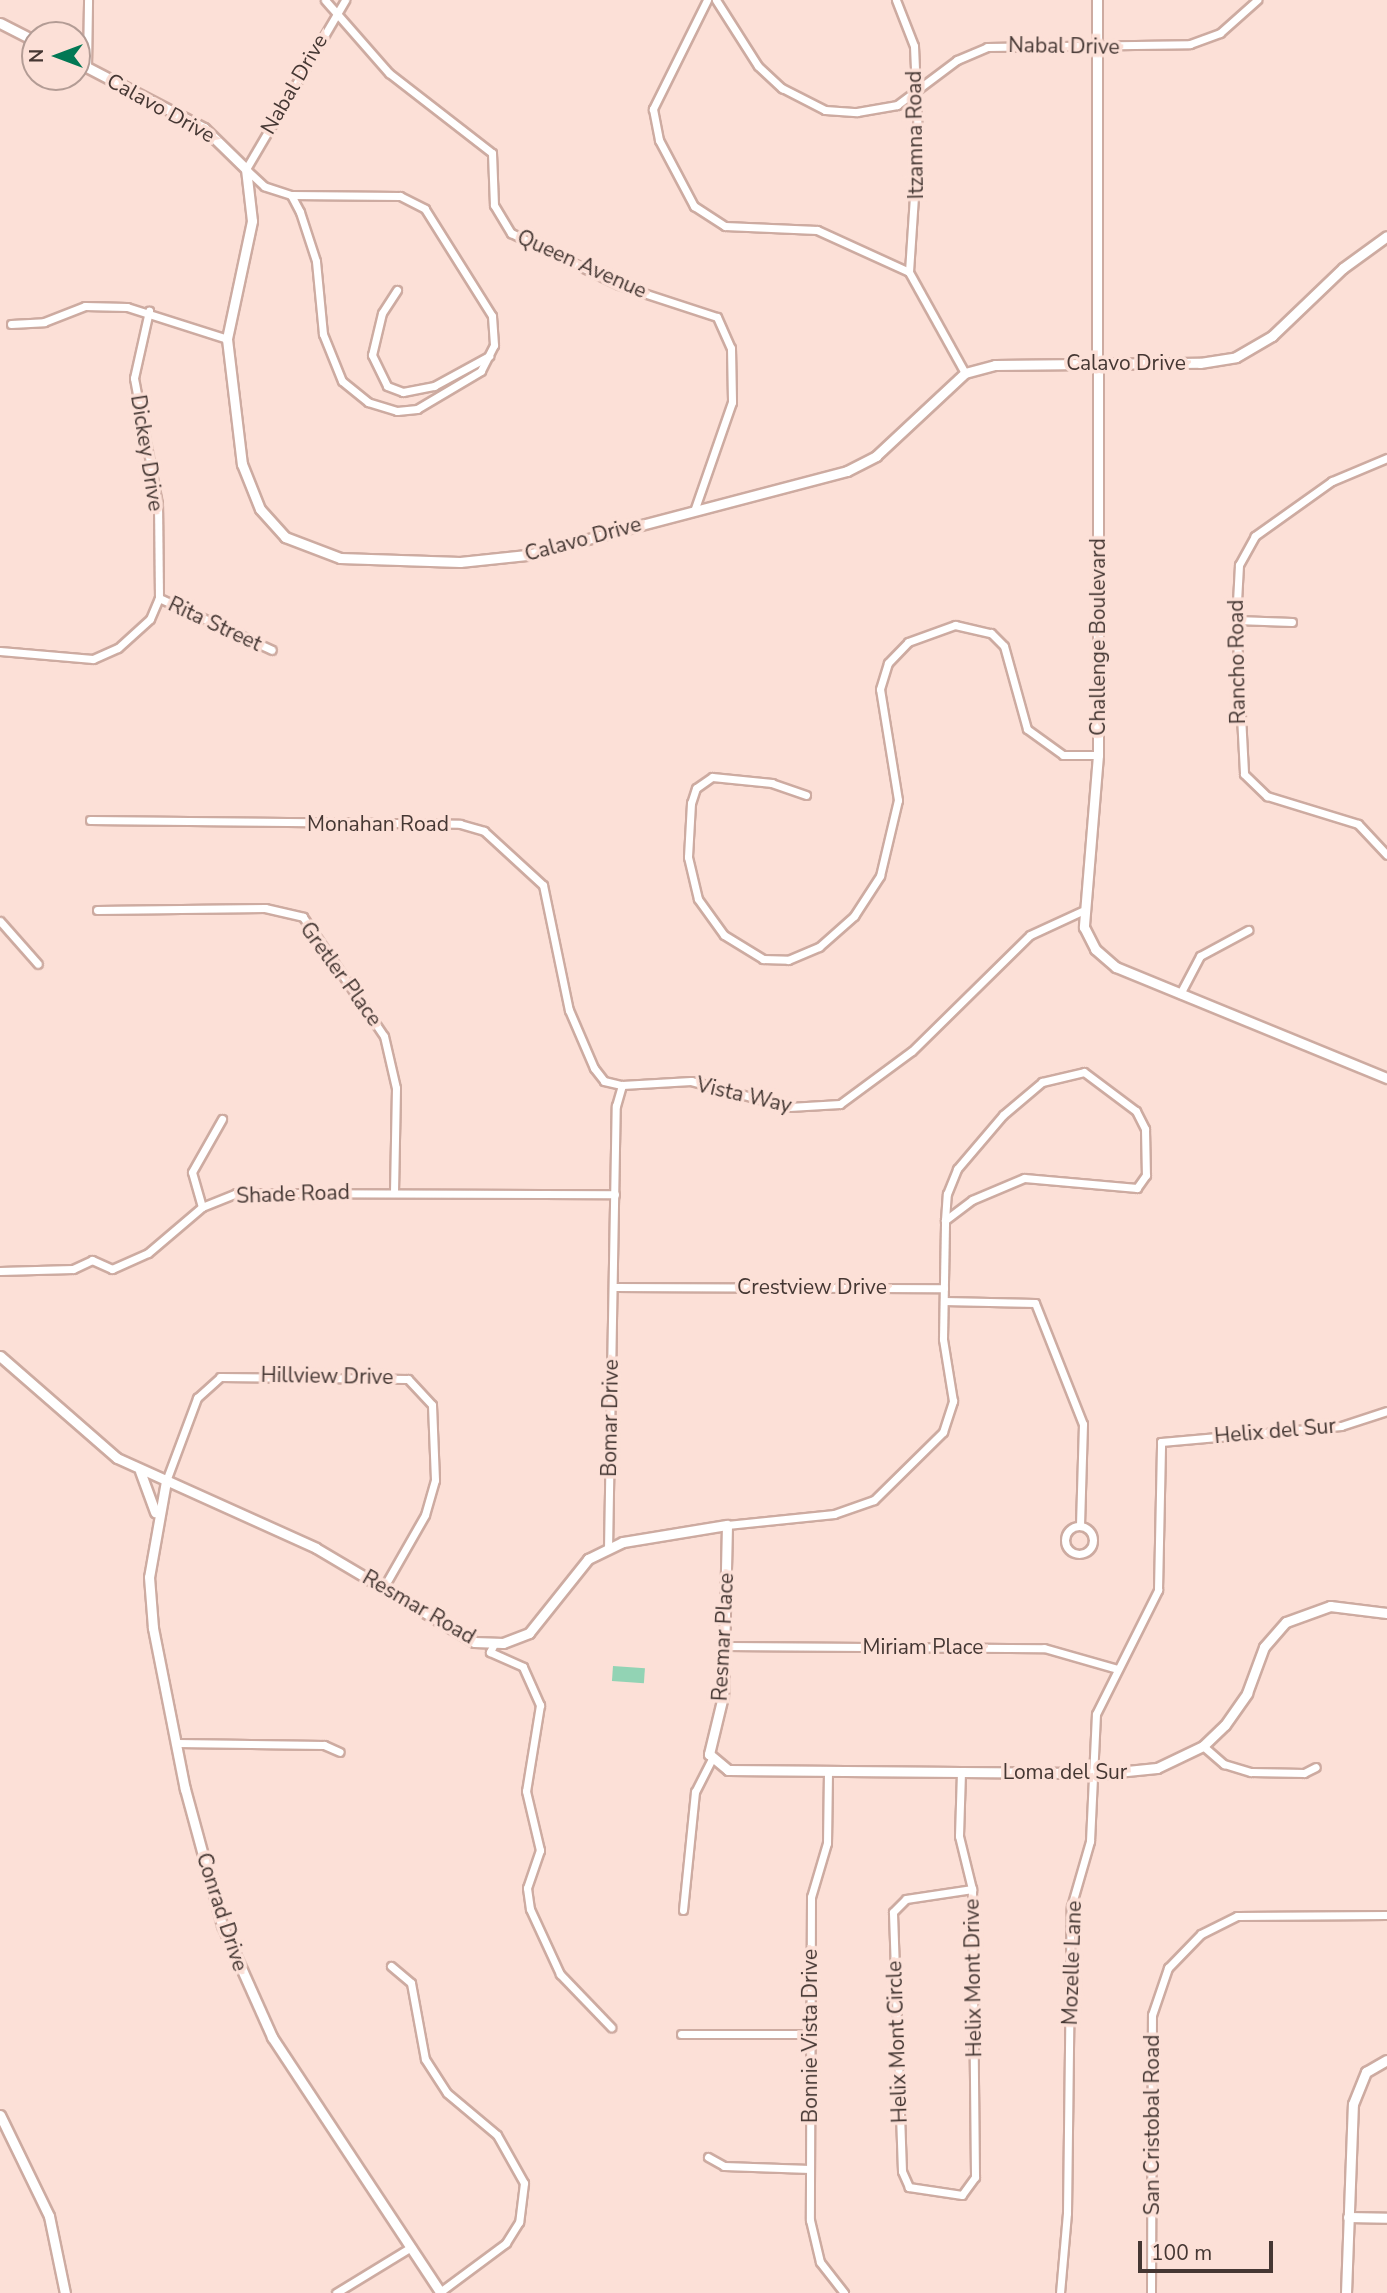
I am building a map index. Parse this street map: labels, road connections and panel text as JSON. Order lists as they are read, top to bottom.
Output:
{
  "streets": {
    "street": [
      "Nabal Drive",
      "Calavo Drive",
      "Itzamna Road",
      "Queen Avenue",
      "Dickey Drive",
      "Rita Street",
      "Challenge Boulevard",
      "Rancho Road",
      "Monahan Road",
      "Gretler Place",
      "Vista Way",
      "Shade Road",
      "Crestview Drive",
      "Hillview Drive",
      "Bomar Drive",
      "Helix del Sur",
      "Resmar Road",
      "Resmar Place",
      "Miriam Place",
      "Loma del Sur",
      "Conrad Drive",
      "Mozelle Lane",
      "Helix Mont Drive",
      "Bonnie Vista Drive",
      "Helix Mont Circle",
      "San Cristobal Road"
    ]
  },
  "crossings": [
    ["Nabal Drive", "Calavo Drive"],
    ["Nabal Drive", "Itzamna Road"],
    ["Nabal Drive", "Queen Avenue"],
    ["Nabal Drive", "Challenge Boulevard"],
    ["Calavo Drive", "Queen Avenue"],
    ["Calavo Drive", "Challenge Boulevard"],
    ["Dickey Drive", "Rita Street"],
    ["Challenge Boulevard", "Vista Way"],
    ["Monahan Road", "Vista Way"],
    ["Gretler Place", "Shade Road"],
    ["Crestview Drive", "Bomar Drive"],
    ["Crestview Drive", "Resmar Road"],
    ["Hillview Drive", "Resmar Road"],
    ["Hillview Drive", "Conrad Drive"],
    ["Bomar Drive", "Resmar Road"],
    ["Helix del Sur", "Mozelle Lane"],
    ["Resmar Road", "Resmar Place"],
    ["Resmar Road", "Conrad Drive"],
    ["Resmar Place", "Miriam Place"],
    ["Resmar Place", "Loma del Sur"],
    ["Miriam Place", "Mozelle Lane"],
    ["Loma del Sur", "Mozelle Lane"],
    ["Loma del Sur", "Helix Mont Drive"],
    ["Loma del Sur", "Bonnie Vista Drive"],
    ["Helix Mont Drive", "Helix Mont Circle"]
  ],
  "scale_bar": "100 m",
  "north": "left"
}
